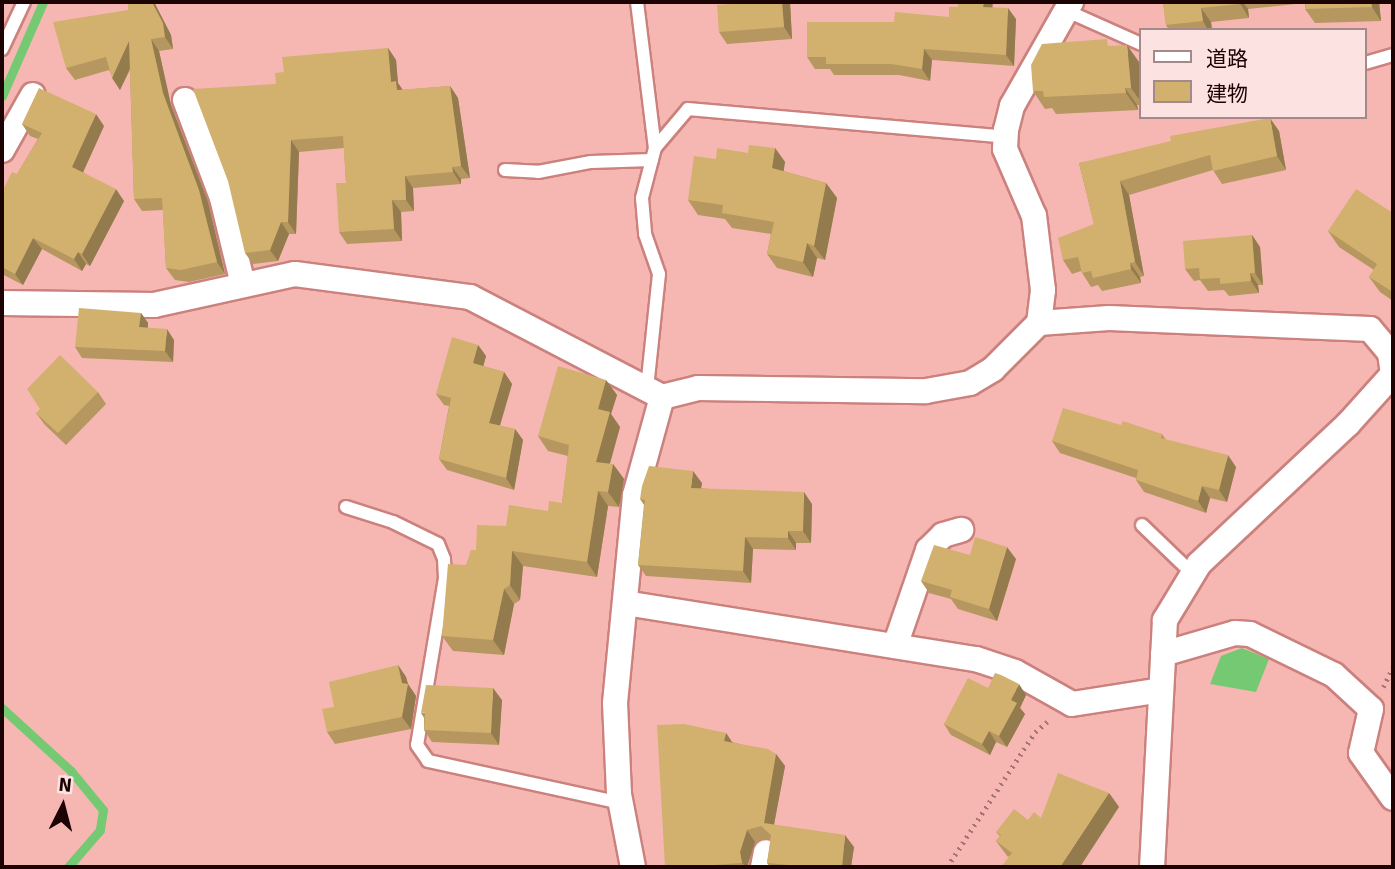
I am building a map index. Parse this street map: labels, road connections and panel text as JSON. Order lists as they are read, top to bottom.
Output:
{
  "legend": ["道路", "建物"],
  "north": "top"
}
